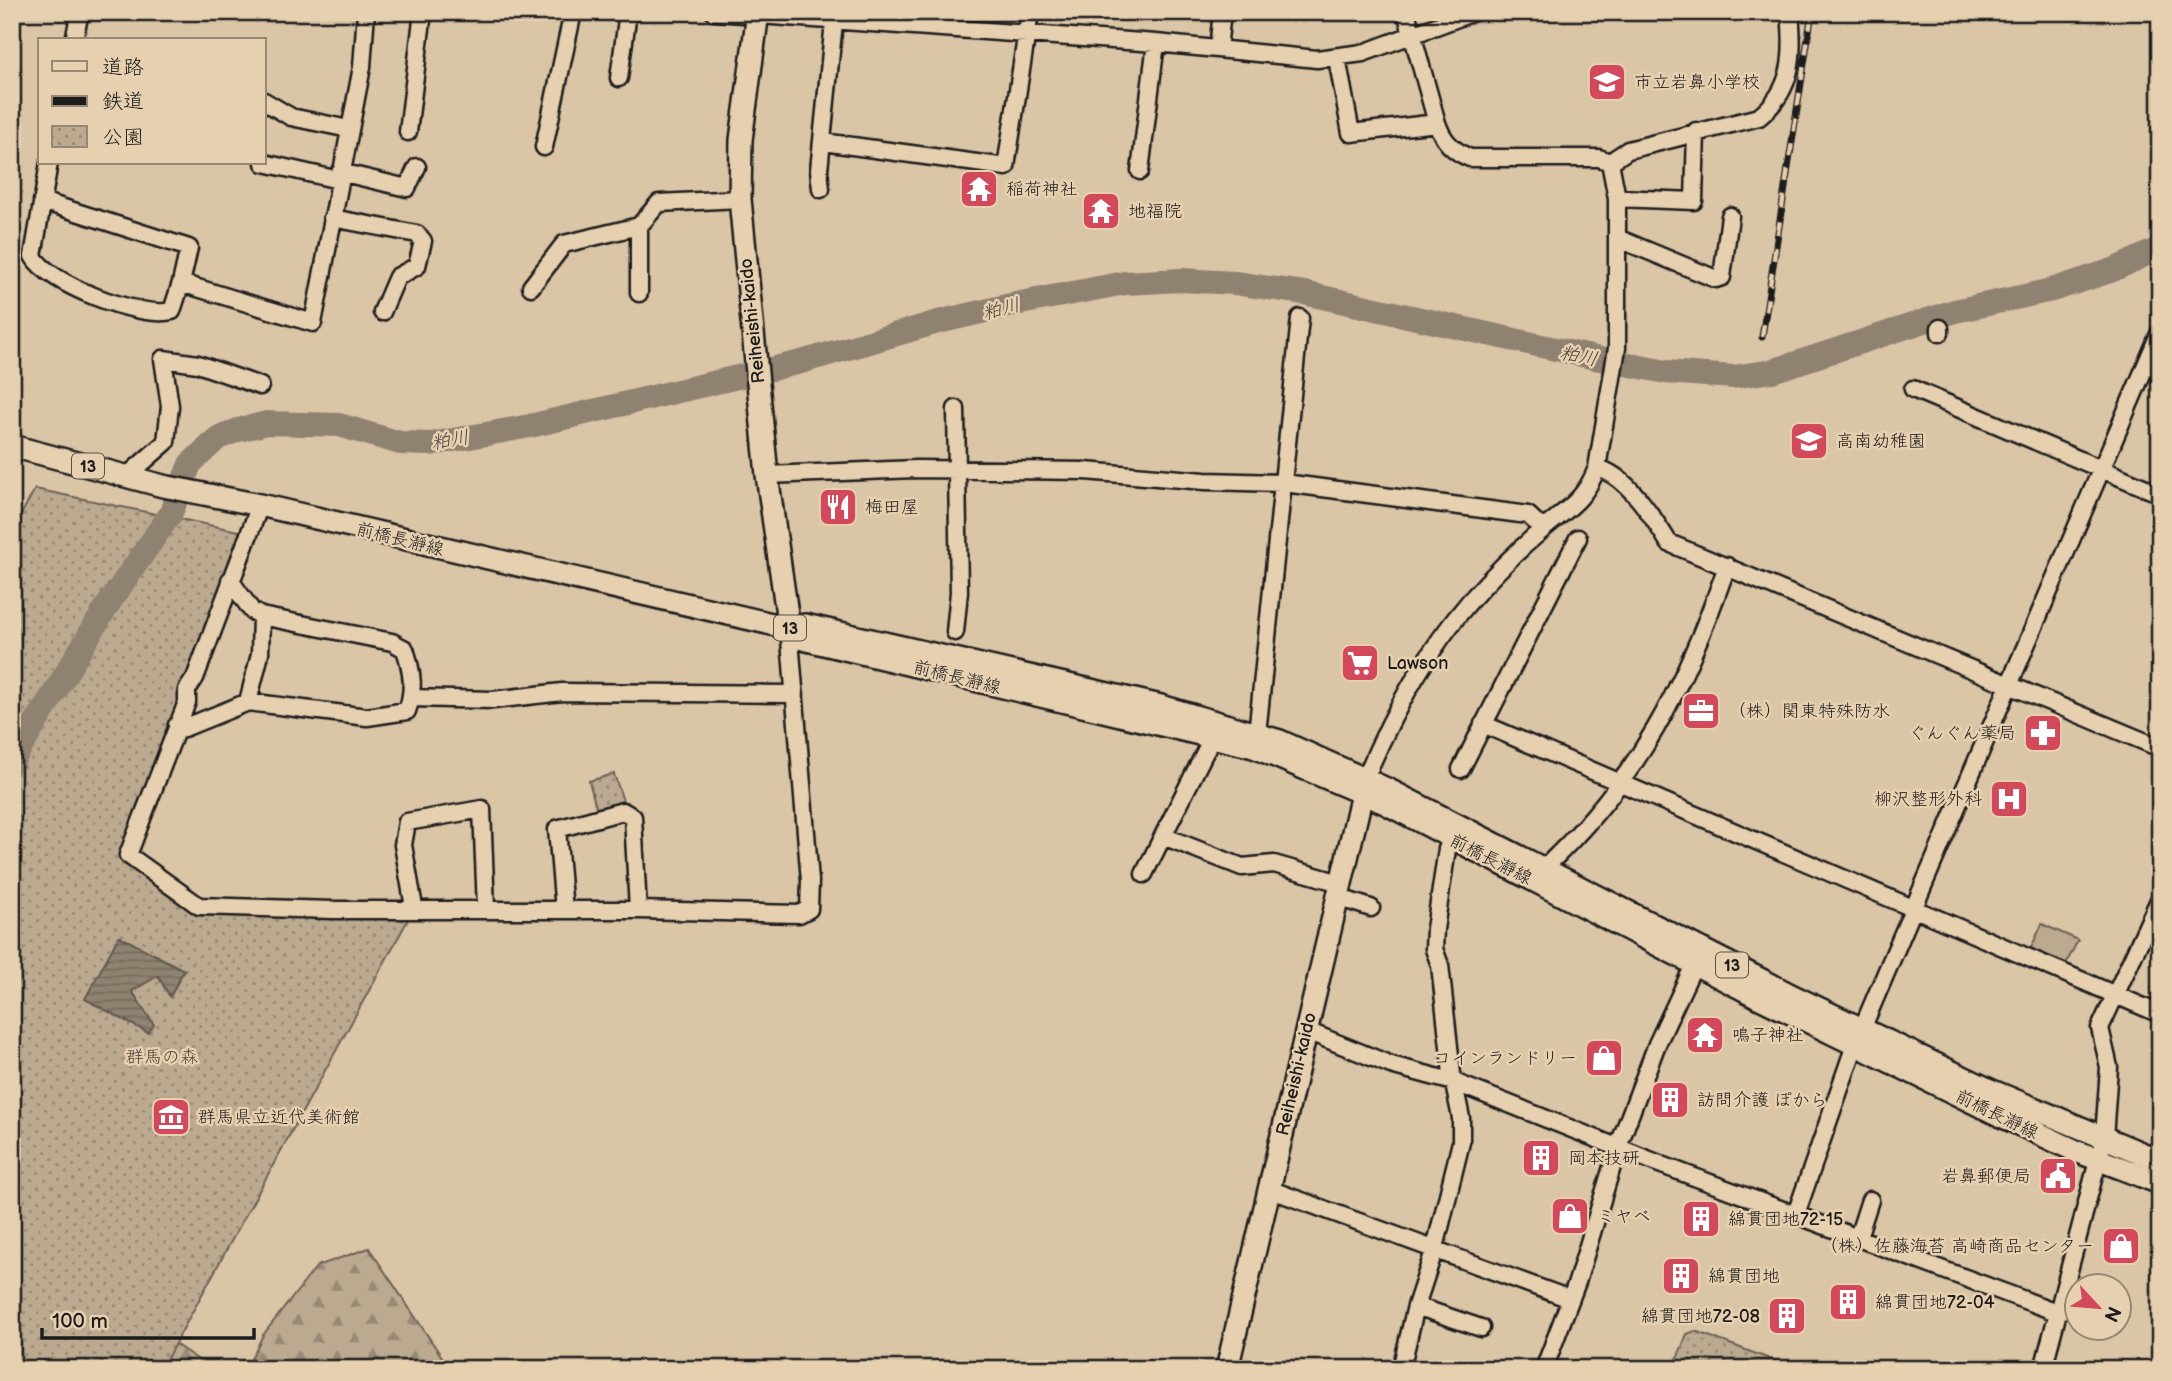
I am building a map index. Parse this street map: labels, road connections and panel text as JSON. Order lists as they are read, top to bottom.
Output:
{
  "streets": {
    "main road": ["Reiheishi-kaido", "13", "前橋長瀞線"]
  },
  "crossings": [
    ["Reiheishi-kaido", "前橋長瀞線"]
  ],
  "water": ["粕川"],
  "parks": ["群馬の森"],
  "places": {
    "school or university": ["市立岩鼻小学校", "高南幼稚園"],
    "temple": ["稲荷神社", "地福院", "鳴子神社"],
    "restaurant": ["梅田屋"],
    "supermarket": ["Lawson"],
    "office": ["（株）関東特殊防水"],
    "pharmacy": ["ぐんぐん薬局"],
    "hospital": ["柳沢整形外科"],
    "shop": ["コインランドリー", "ミヤベ", "（株）佐藤海苔 高崎商品センター"],
    "building": [
      "訪問介護 ぽから",
      "岡本技研",
      "綿貫団地72-15",
      "綿貫団地",
      "綿貫団地72-04",
      "綿貫団地72-08"
    ],
    "museum": ["群馬県立近代美術館"],
    "public building": ["岩鼻郵便局"]
  },
  "legend": ["道路", "鉄道", "公園"],
  "scale_bar": "100 m",
  "north": "bottom right"
}
